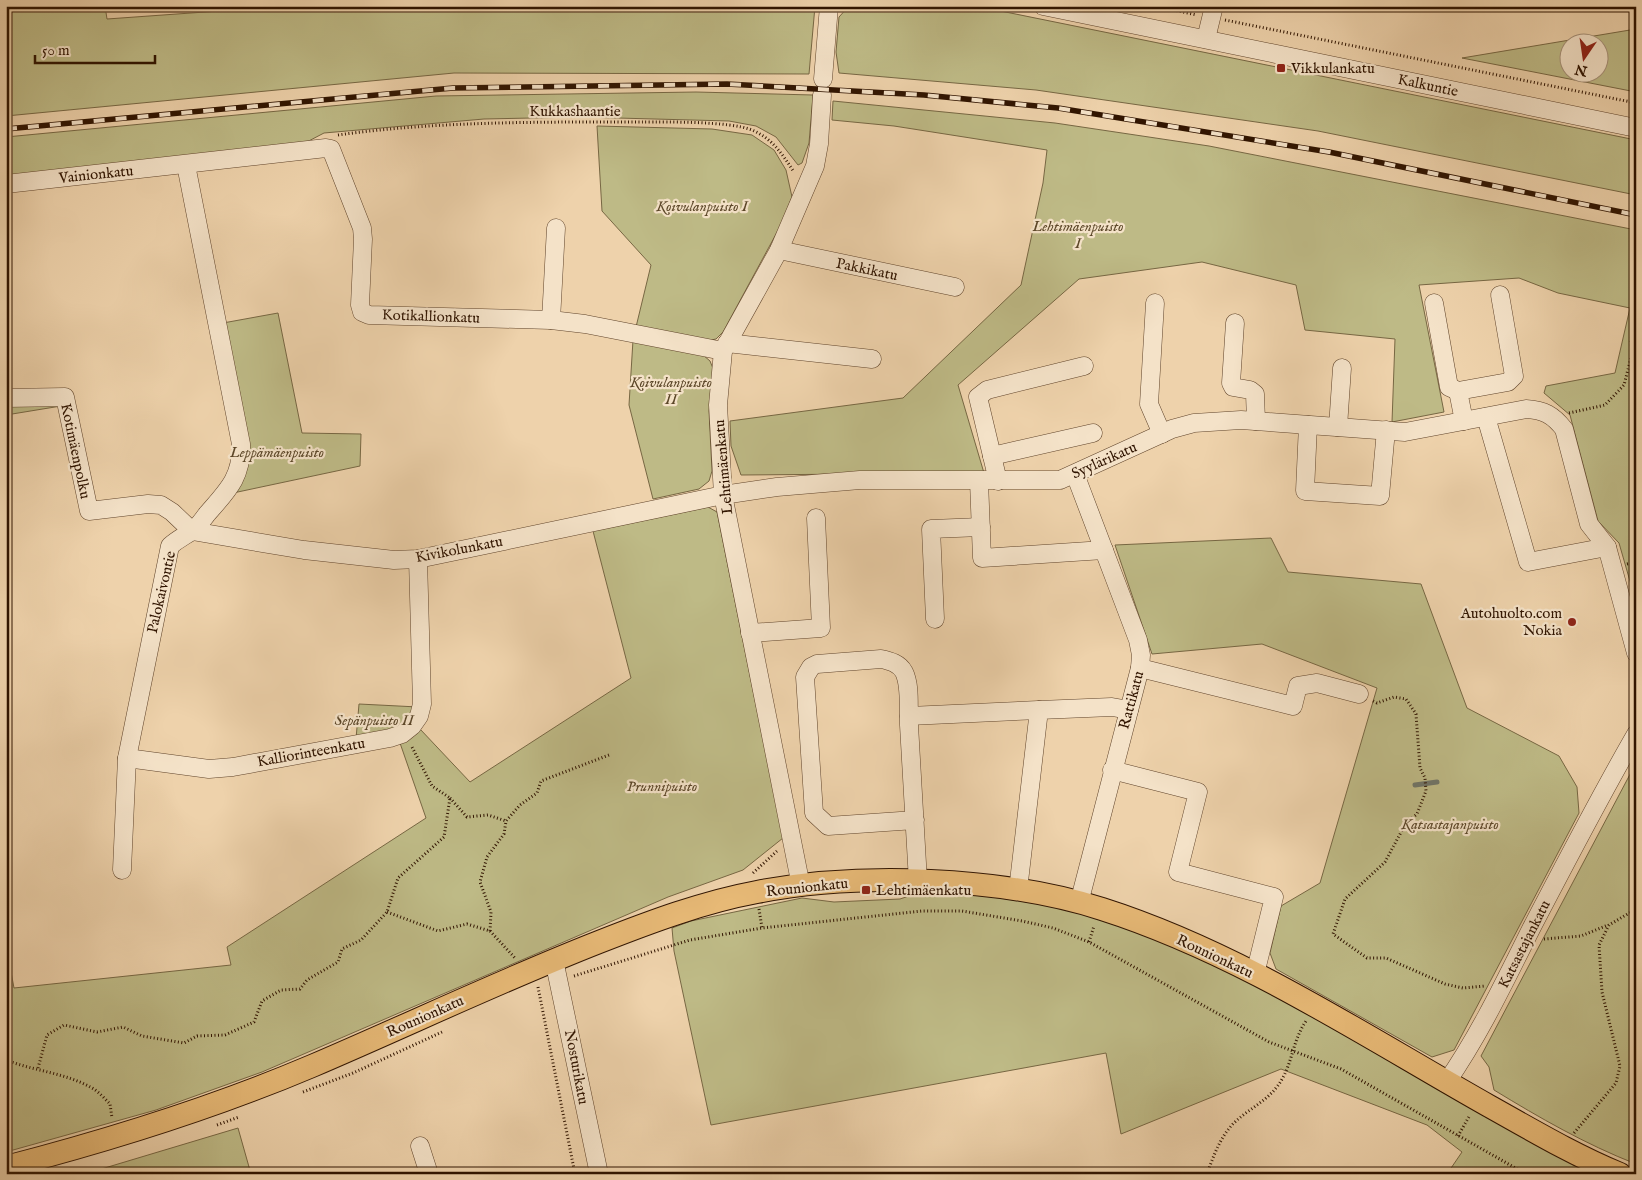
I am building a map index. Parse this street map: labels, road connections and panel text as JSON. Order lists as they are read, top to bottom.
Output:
{
  "streets": {
    "main road": ["Rounionkatu"],
    "street": [
      "Kalkuntie",
      "Vainionkatu",
      "Pakkikatu",
      "Kotikallionkatu",
      "Kotimäenpolku",
      "Syylärikatu",
      "Lehtimäenkatu",
      "Kivikolunkatu",
      "Palokaivontie",
      "Rattikatu",
      "Kalliorinteenkatu",
      "Katsastajankatu",
      "Nosturikatu"
    ],
    "path": ["Kukkashaantie"]
  },
  "crossings": [
    ["Kukkashaantie", "Kotikallionkatu"],
    ["Kukkashaantie", "Lehtimäenkatu"],
    ["Vainionkatu", "Palokaivontie"],
    ["Pakkikatu", "Lehtimäenkatu"],
    ["Kotikallionkatu", "Lehtimäenkatu"],
    ["Kotimäenpolku", "Kivikolunkatu"],
    ["Kotimäenpolku", "Palokaivontie"],
    ["Syylärikatu", "Lehtimäenkatu"],
    ["Syylärikatu", "Kivikolunkatu"],
    ["Syylärikatu", "Rattikatu"],
    ["Lehtimäenkatu", "Kivikolunkatu"],
    ["Lehtimäenkatu", "Rounionkatu"],
    ["Kivikolunkatu", "Palokaivontie"],
    ["Palokaivontie", "Kalliorinteenkatu"],
    ["Rattikatu", "Rounionkatu"],
    ["Rounionkatu", "Katsastajankatu"],
    ["Rounionkatu", "Nosturikatu"]
  ],
  "parks": [
    "Koivulanpuisto I",
    "Lehtimäenpuisto I",
    "Koivulanpuisto II",
    "Leppämäenpuisto",
    "Sepänpuisto II",
    "Prunnipuisto",
    "Katsastajanpuisto"
  ],
  "places": {
    "transit": ["Vikkulankatu", "Lehtimäenkatu"],
    "other": ["Autohuolto.com Nokia"]
  },
  "scale_bar": "50 m",
  "north": "bottom"
}
